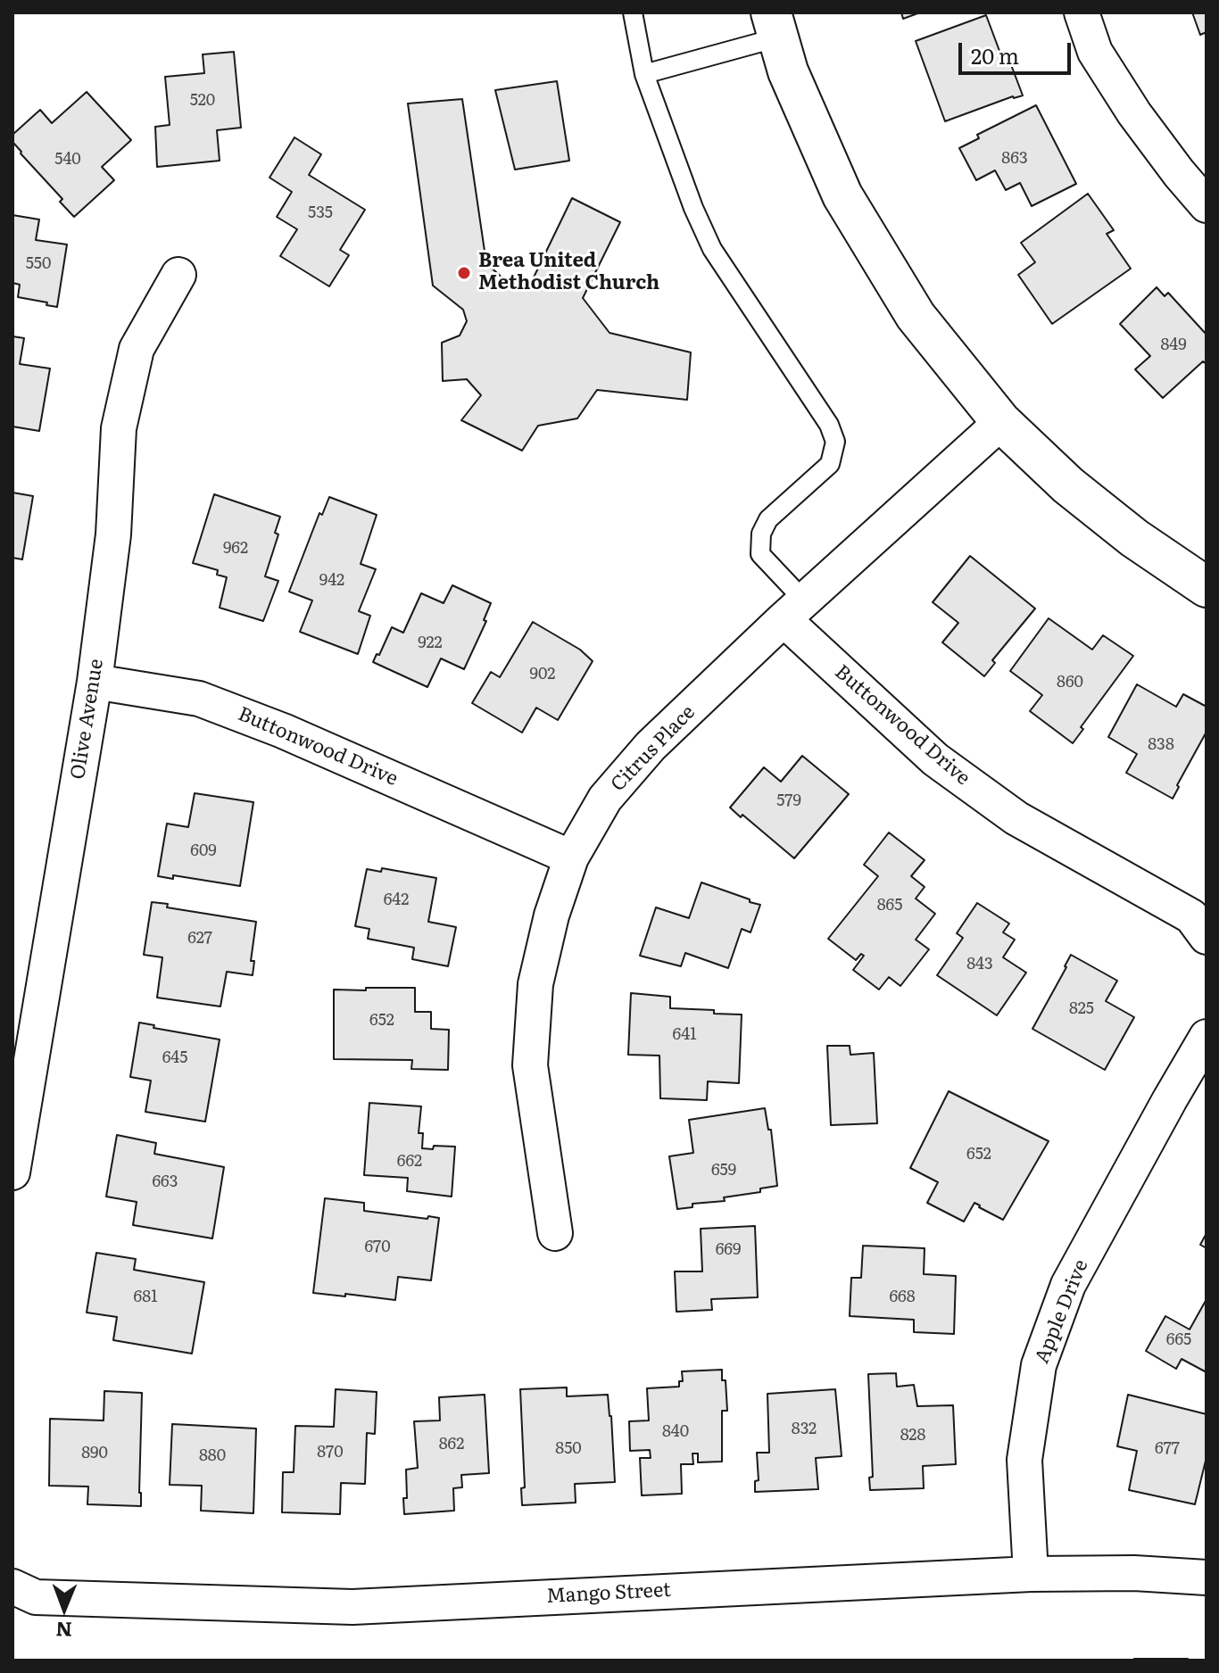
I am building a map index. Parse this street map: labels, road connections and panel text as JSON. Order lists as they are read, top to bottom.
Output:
{
  "streets": {
    "street": [
      "Olive Avenue",
      "Buttonwood Drive",
      "Citrus Place",
      "Apple Drive",
      "Mango Street"
    ]
  },
  "crossings": [
    ["Olive Avenue", "Buttonwood Drive"],
    ["Buttonwood Drive", "Citrus Place"],
    ["Apple Drive", "Mango Street"]
  ],
  "places": ["Brea United Methodist Church"],
  "house_numbers": [
    "520",
    "863",
    "540",
    "535",
    "550",
    "849",
    "962",
    "942",
    "922",
    "902",
    "860",
    "838",
    "579",
    "609",
    "642",
    "865",
    "627",
    "843",
    "825",
    "652",
    "641",
    "645",
    "652",
    "662",
    "659",
    "663",
    "670",
    "669",
    "681",
    "668",
    "665",
    "832",
    "840",
    "828",
    "862",
    "850",
    "677",
    "870",
    "890",
    "880"
  ],
  "scale_bar": "20 m",
  "north": "bottom"
}
